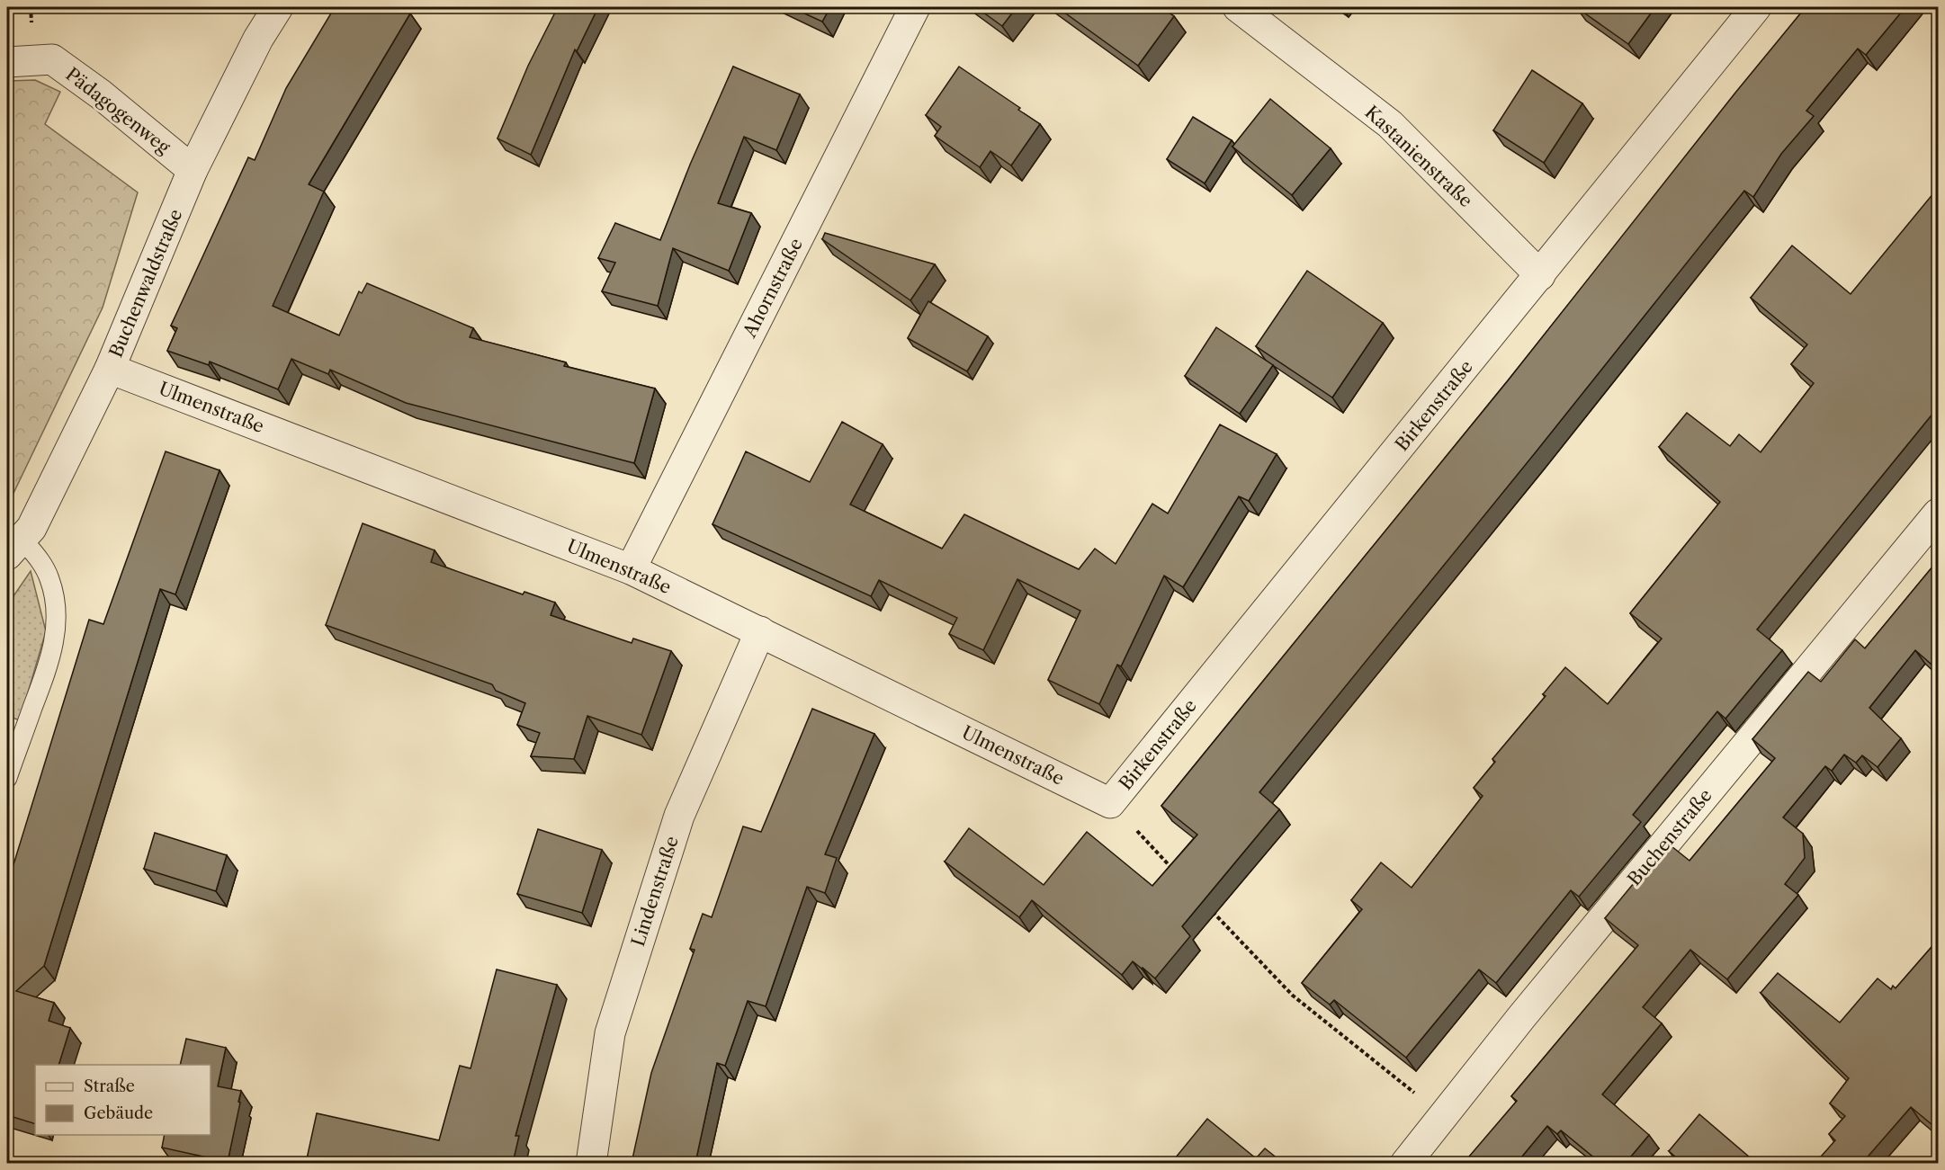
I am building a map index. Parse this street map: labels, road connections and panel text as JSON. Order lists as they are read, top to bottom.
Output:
{
  "streets": {
    "street": [
      "Pädagogenweg",
      "Kastanienstraße",
      "Buchenwaldstraße",
      "Ahornstraße",
      "Birkenstraße",
      "Ulmenstraße",
      "Buchenstraße",
      "Lindenstraße"
    ]
  },
  "crossings": [
    ["Pädagogenweg", "Buchenwaldstraße"],
    ["Kastanienstraße", "Birkenstraße"],
    ["Buchenwaldstraße", "Ulmenstraße"],
    ["Ahornstraße", "Ulmenstraße"],
    ["Birkenstraße", "Ulmenstraße"],
    ["Ulmenstraße", "Lindenstraße"]
  ],
  "legend": ["Straße", "Gebäude"]
}
